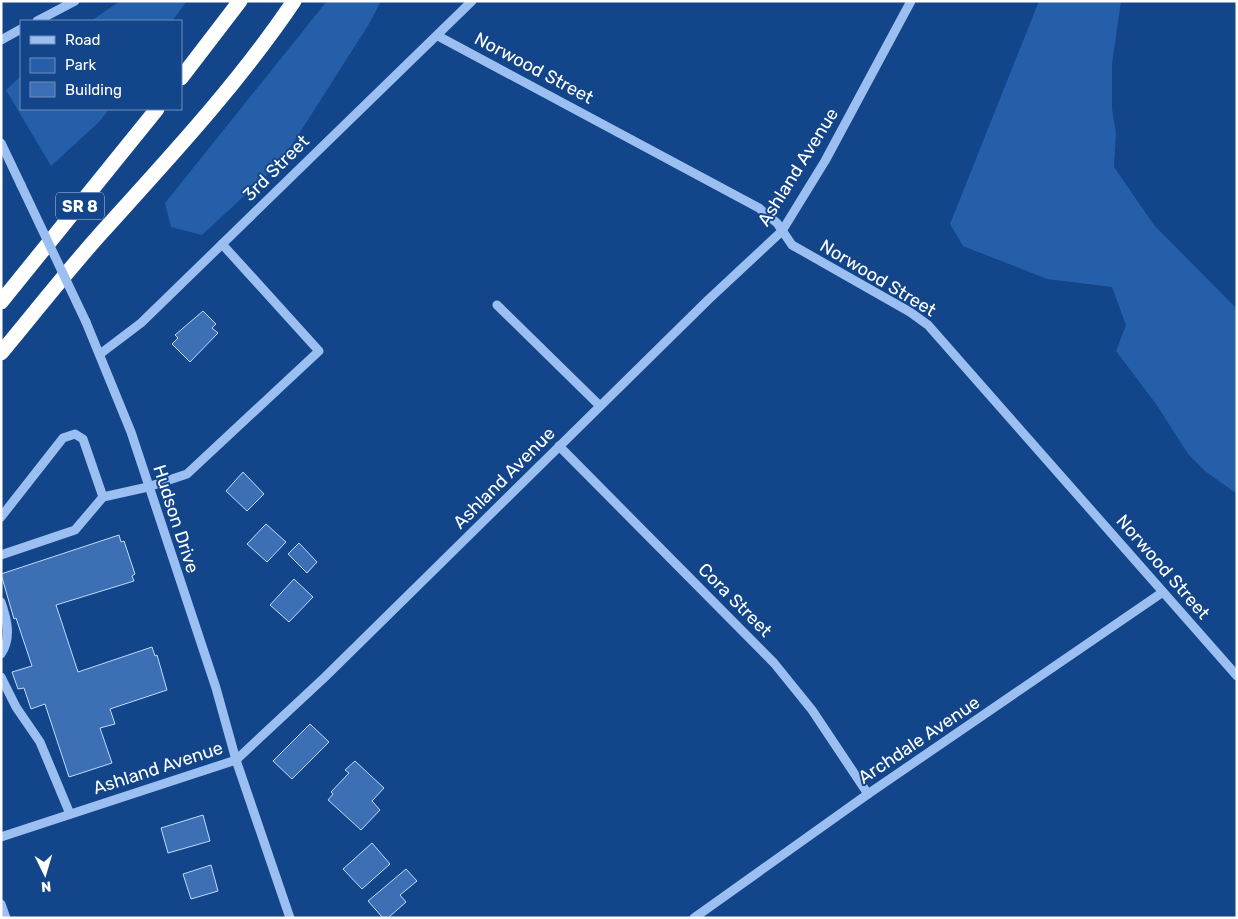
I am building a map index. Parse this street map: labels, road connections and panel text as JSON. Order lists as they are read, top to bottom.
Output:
{
  "streets": {
    "highway": ["SR 8"],
    "street": [
      "Norwood Street",
      "Ashland Avenue",
      "3rd Street",
      "Hudson Drive",
      "Cora Street",
      "Archdale Avenue"
    ]
  },
  "crossings": [
    ["Norwood Street", "Ashland Avenue"],
    ["Norwood Street", "3rd Street"],
    ["Norwood Street", "Archdale Avenue"],
    ["Ashland Avenue", "Hudson Drive"],
    ["Ashland Avenue", "Cora Street"],
    ["3rd Street", "Hudson Drive"],
    ["Cora Street", "Archdale Avenue"]
  ],
  "legend": ["Road", "Park", "Building"],
  "north": "bottom"
}
